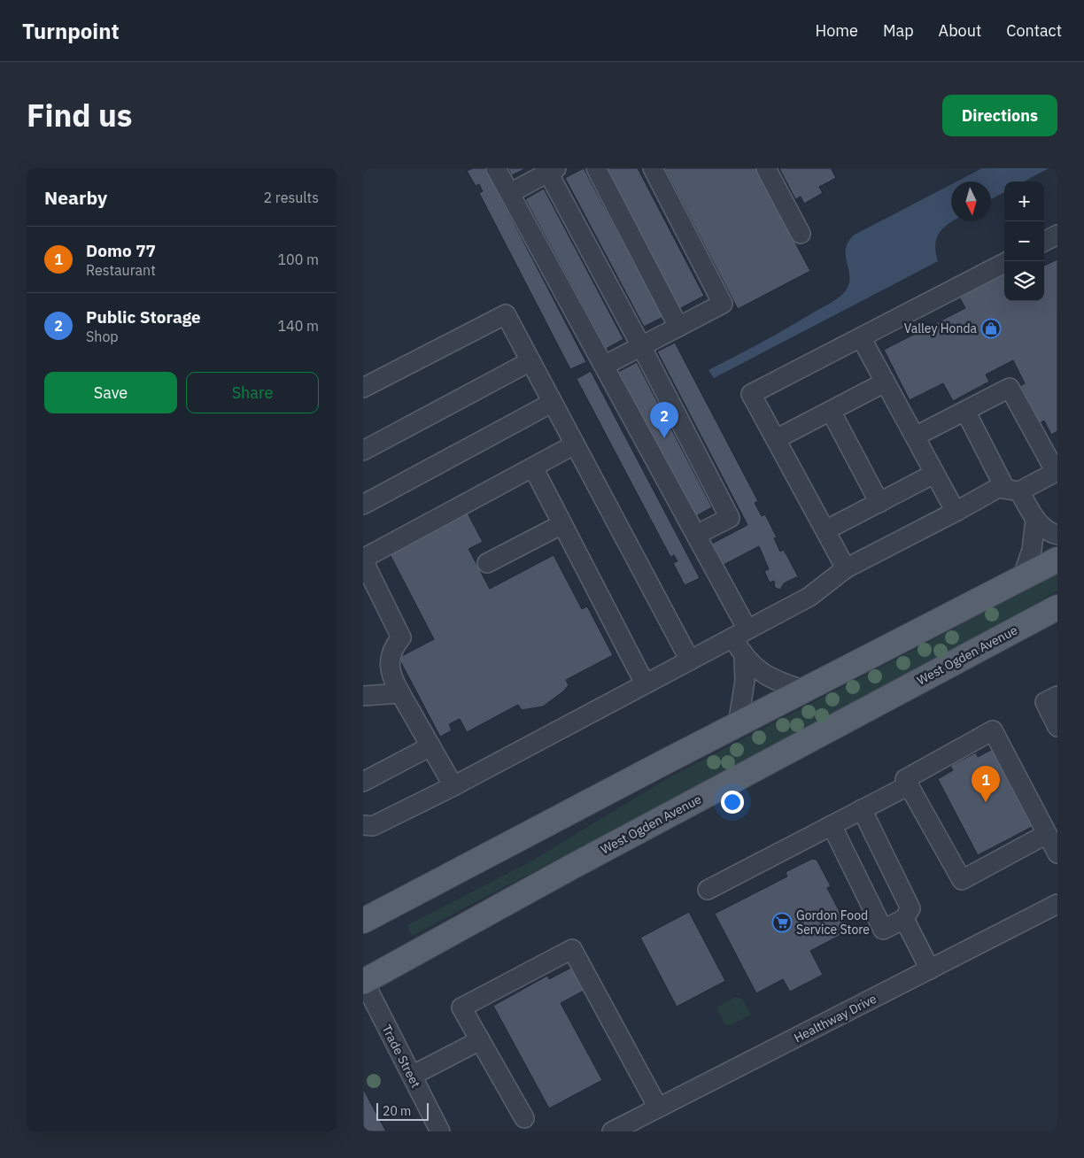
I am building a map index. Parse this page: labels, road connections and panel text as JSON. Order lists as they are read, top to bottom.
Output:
{
  "streets": {
    "main road": ["West Ogden Avenue"],
    "street": ["Healthway Drive", "Trade Street"]
  },
  "crossings": [
    ["West Ogden Avenue", "Trade Street"]
  ],
  "places": {
    "shop": ["Valley Honda"],
    "supermarket": ["Gordon Food Service Store"]
  },
  "scale_bar": "20 m",
  "north": "bottom",
  "page": {
    "header": "Turnpoint",
    "nav": [
      "Home",
      "Map",
      "About",
      "Contact"
    ],
    "title": "Find us",
    "buttons": [
      "Directions",
      ["Save", "Share"]
    ],
    "heading": ["Nearby", "2 results"],
    "map_buttons": ["+", "−"],
    "list": [
      {
        "mark": "1",
        "name": "Domo 77",
        "note": "Restaurant",
        "value": "100 m"
      },
      {
        "mark": "2",
        "name": "Public Storage",
        "note": "Shop",
        "value": "140 m"
      }
    ],
    "pins": ["2", "1"],
    "scale": "20 m"
  }
}
